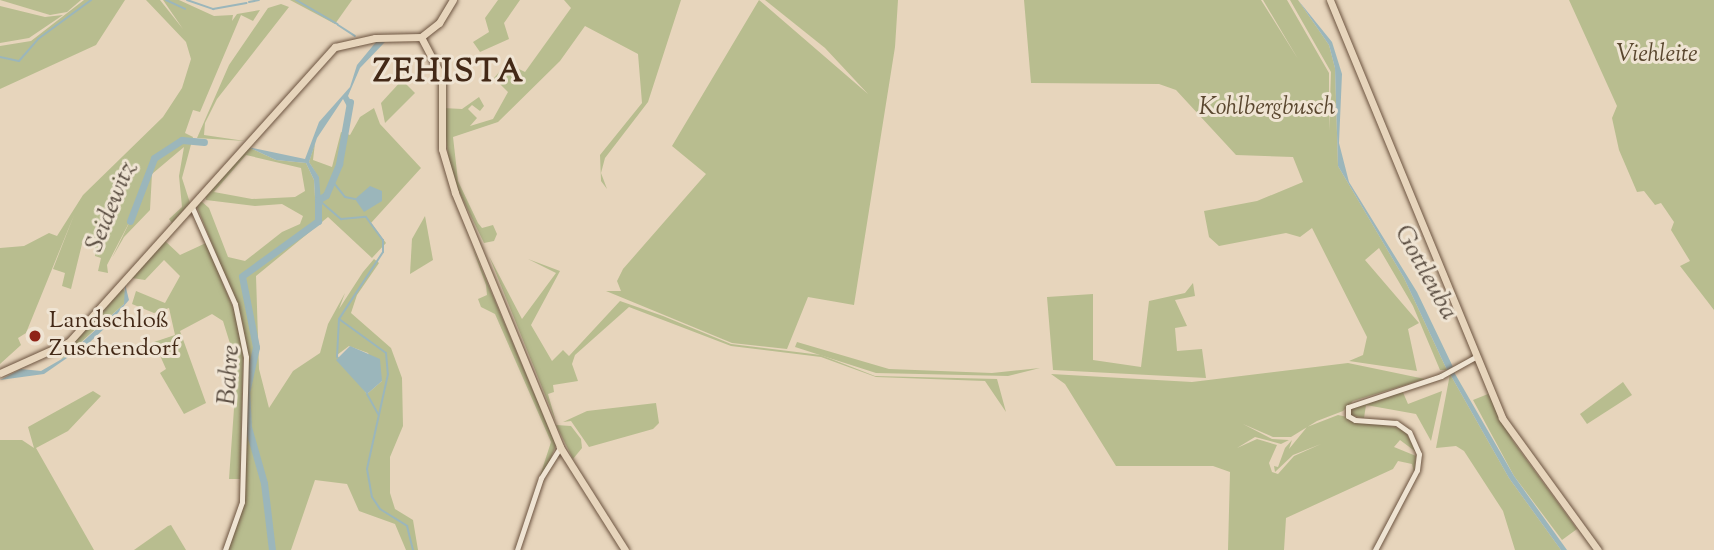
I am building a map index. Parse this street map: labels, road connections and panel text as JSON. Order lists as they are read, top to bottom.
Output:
{
  "districts": ["ZEHISTA"],
  "water": ["Seidewitz", "Gottleuba", "Bahre"],
  "parks": ["Viehleite", "Kohlbergbusch"],
  "places": ["Landschloß Zuschendorf"]
}
